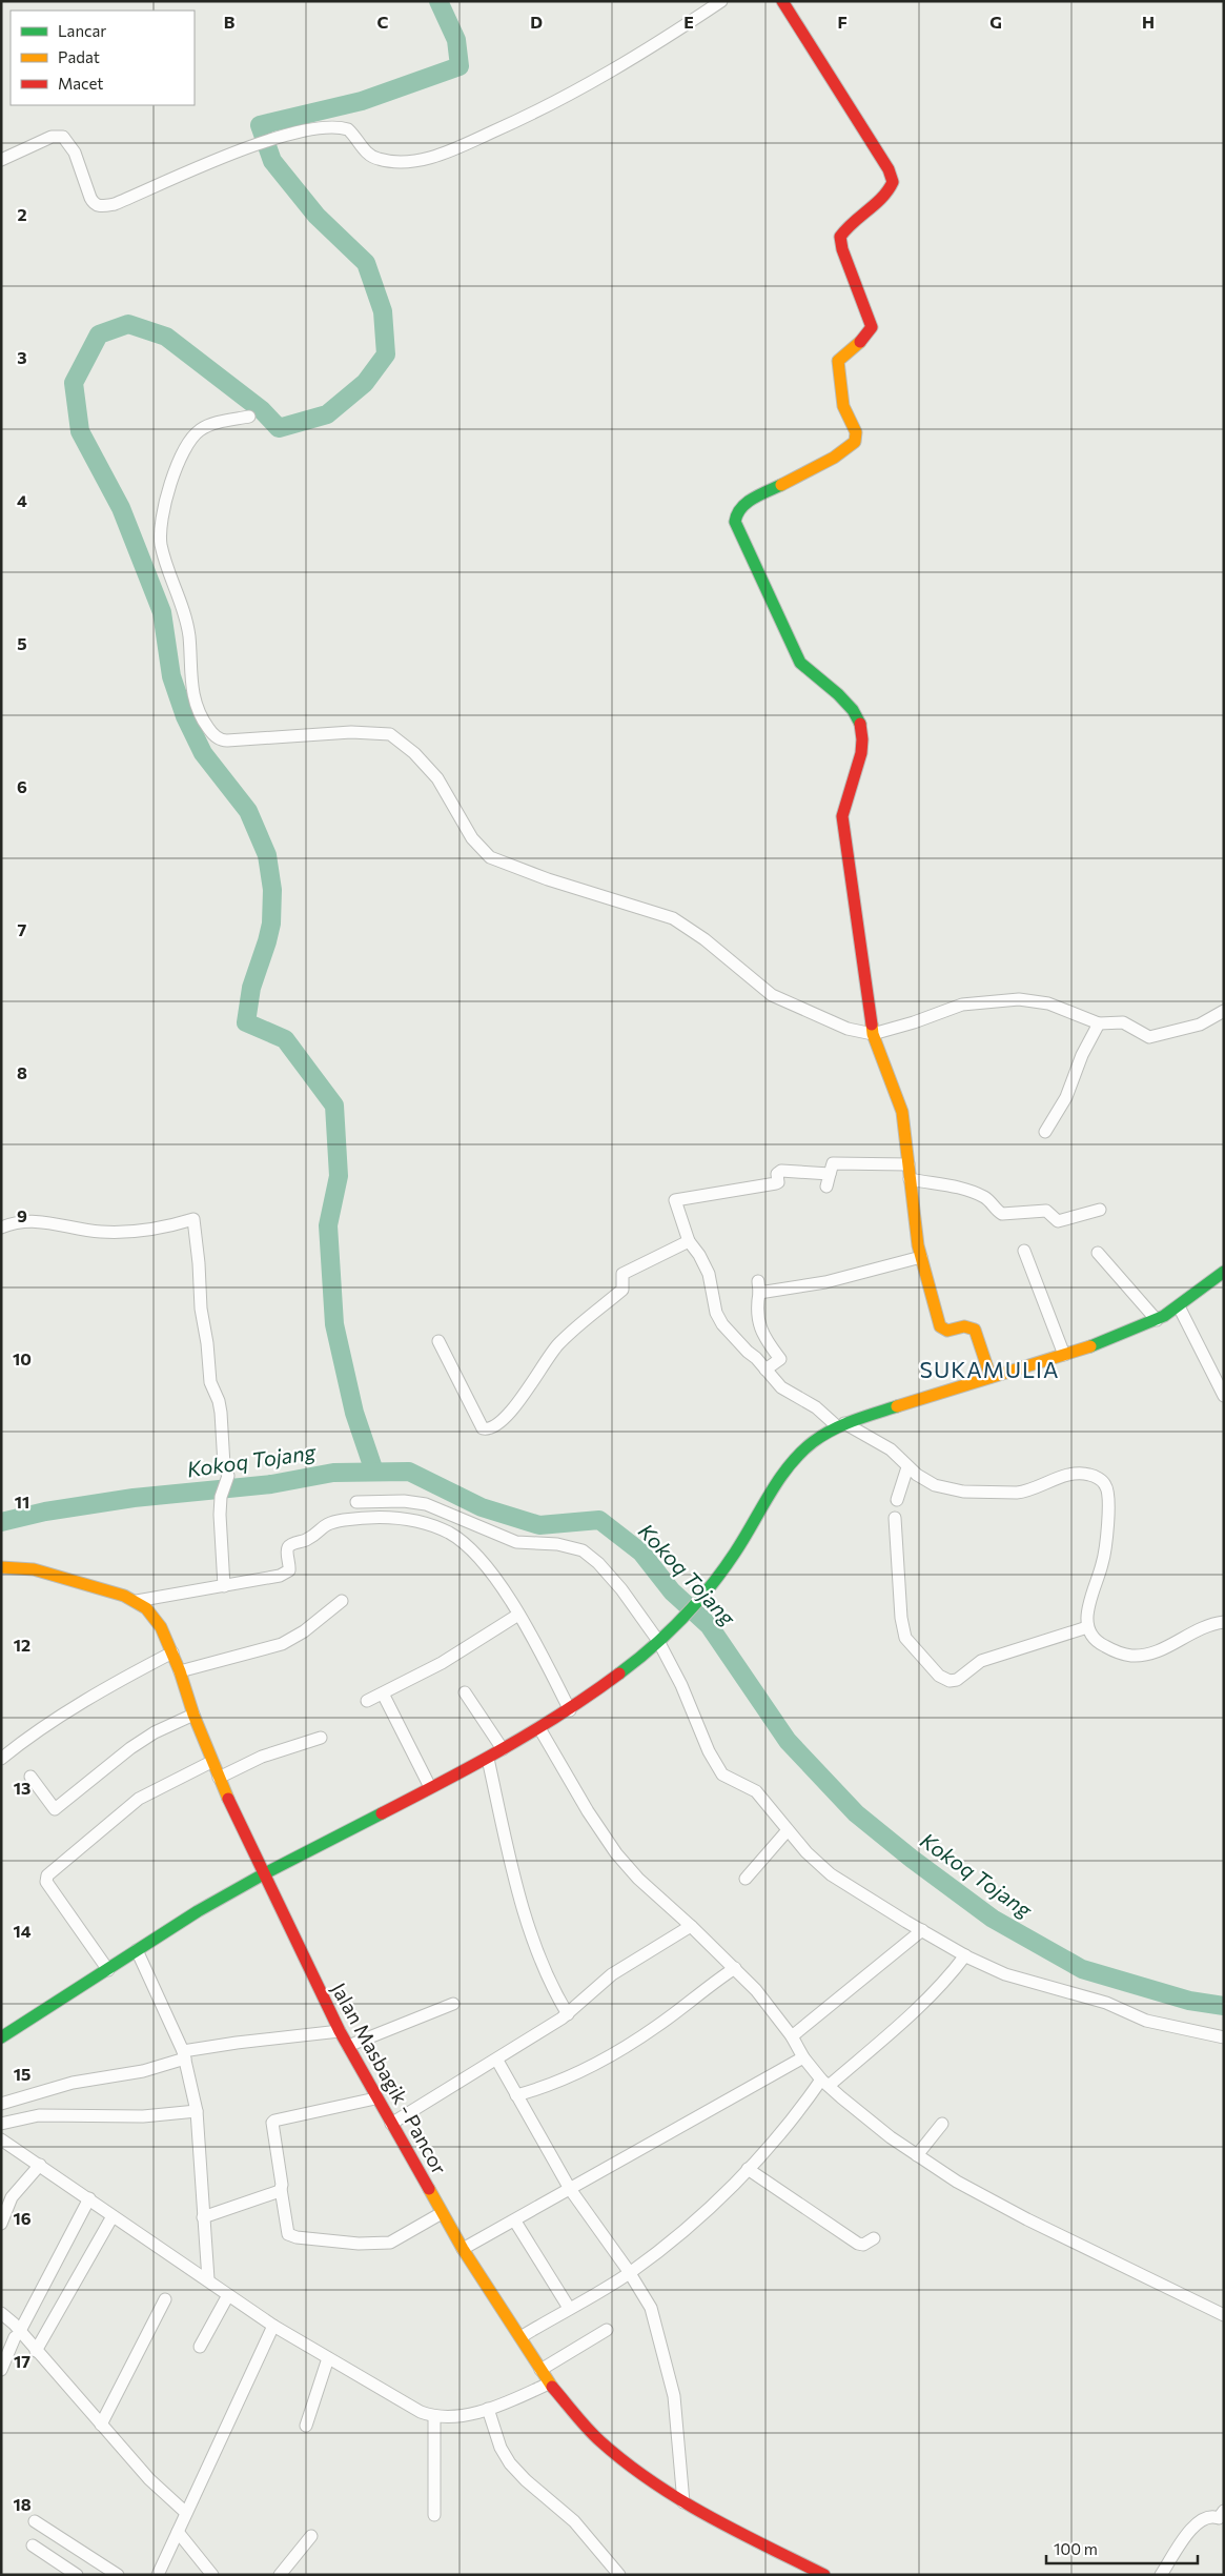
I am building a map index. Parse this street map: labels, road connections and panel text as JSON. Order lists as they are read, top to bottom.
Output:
{
  "streets": {
    "street": ["Jalan Masbagik - Pancor"]
  },
  "districts": ["SUKAMULIA"],
  "water": ["Kokoq Tojang"],
  "legend": ["Lancar", "Padat", "Macet"],
  "scale_bar": "100 m",
  "grid": {
    "columns": [
      "B",
      "C",
      "D",
      "E",
      "F",
      "G",
      "H"
    ],
    "rows": [
      "2",
      "3",
      "4",
      "5",
      "6",
      "7",
      "8",
      "9",
      "10",
      "11",
      "12",
      "13",
      "14",
      "15",
      "16",
      "17",
      "18"
    ]
  }
}
